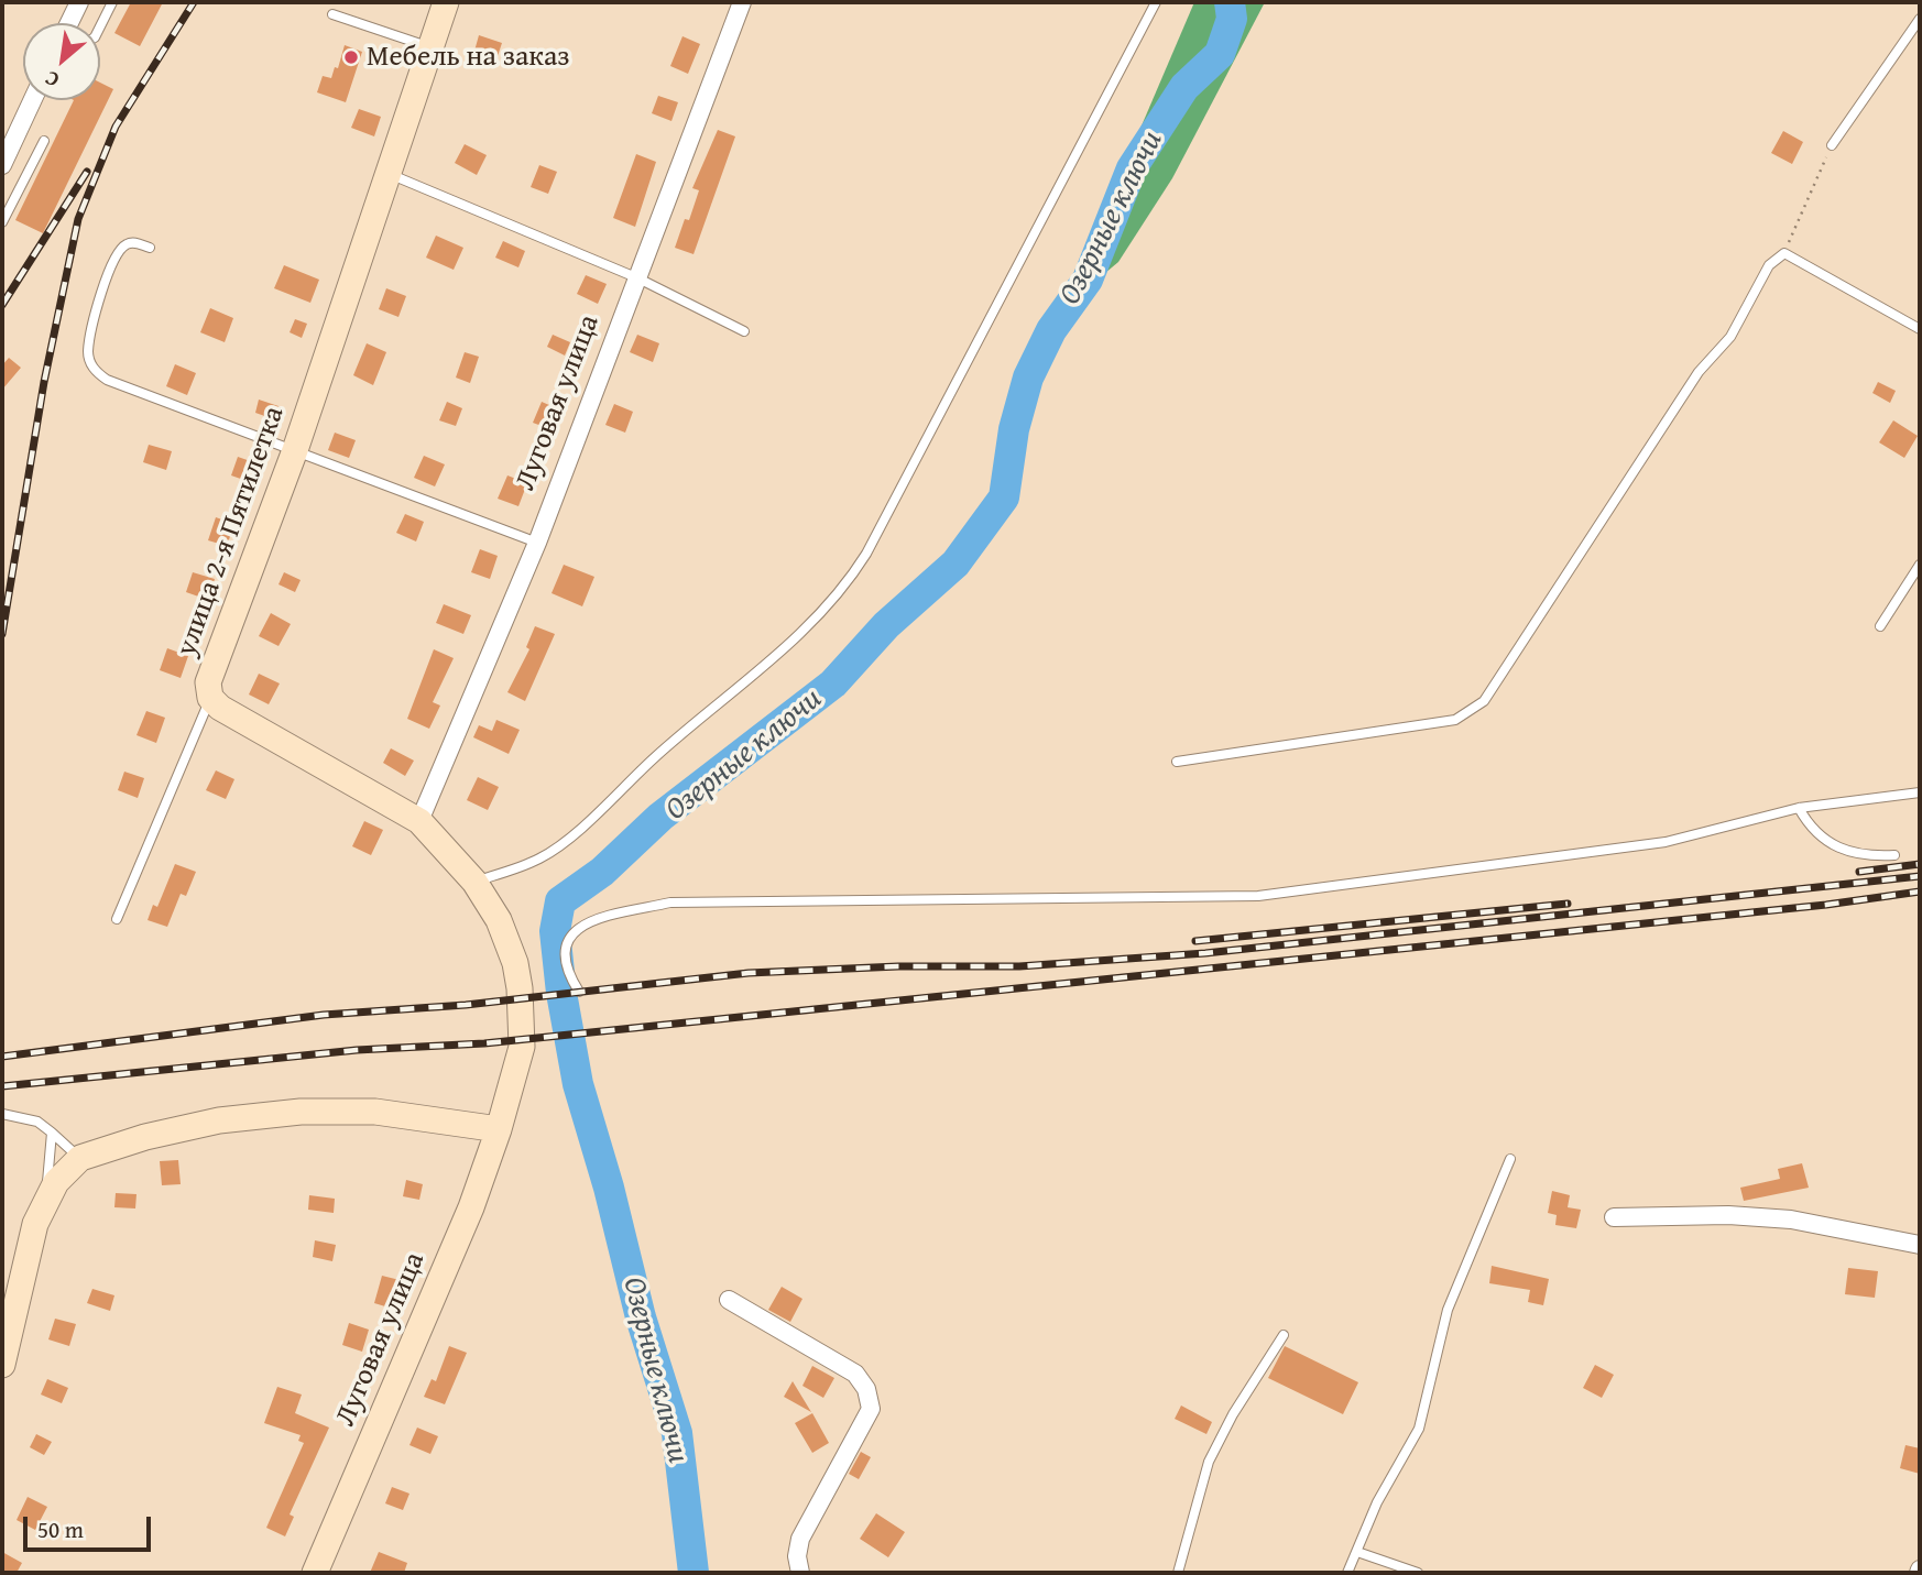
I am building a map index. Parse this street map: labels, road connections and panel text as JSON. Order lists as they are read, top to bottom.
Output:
{
  "streets": {
    "main road": ["Луговая улица", "улица 2-я Пятилетка"]
  },
  "crossings": [
    ["Луговая улица", "улица 2-я Пятилетка"]
  ],
  "water": ["Озерные ключи"],
  "places": ["Мебель на заказ"],
  "scale_bar": "50 m",
  "north": "bottom left"
}
